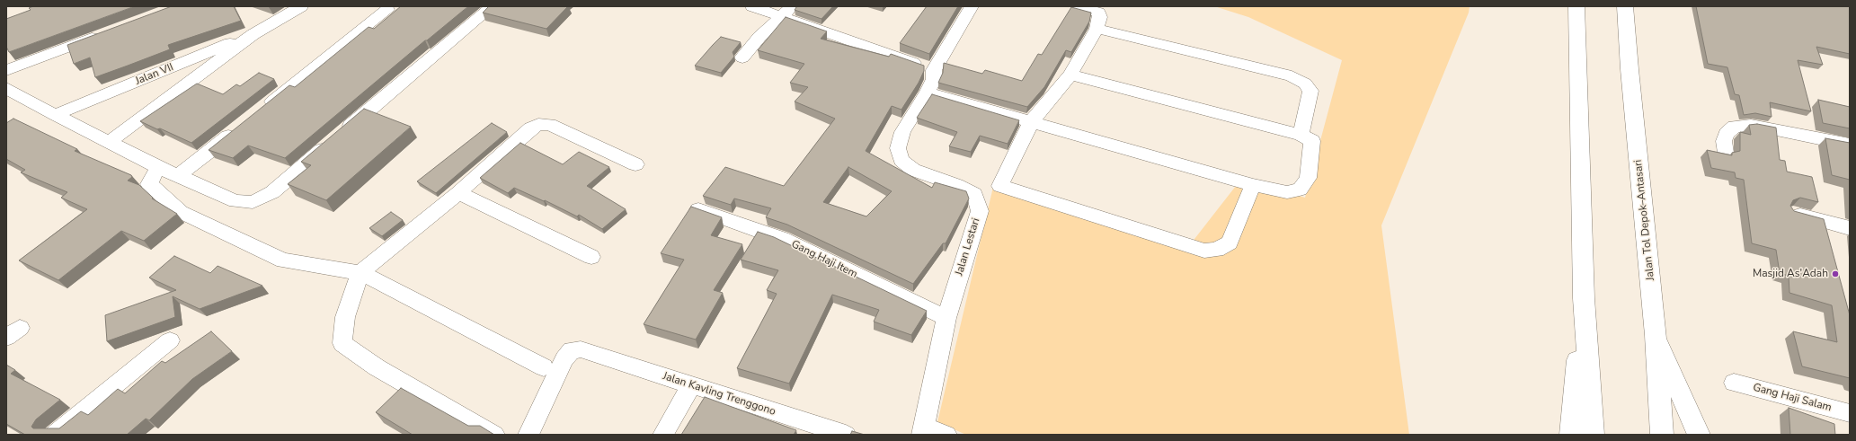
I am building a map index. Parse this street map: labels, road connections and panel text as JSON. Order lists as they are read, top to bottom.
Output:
{
  "streets": {
    "highway": ["Jalan Tol Depok–Antasari"],
    "street": [
      "Jalan VII",
      "Jalan Lestari",
      "Gang Haji Item",
      "Jalan Kavling Trenggono",
      "Gang Haji Salam"
    ]
  },
  "crossings": [
    ["Jalan Lestari", "Gang Haji Item"]
  ],
  "places": ["Masjid As'Adah"]
}
